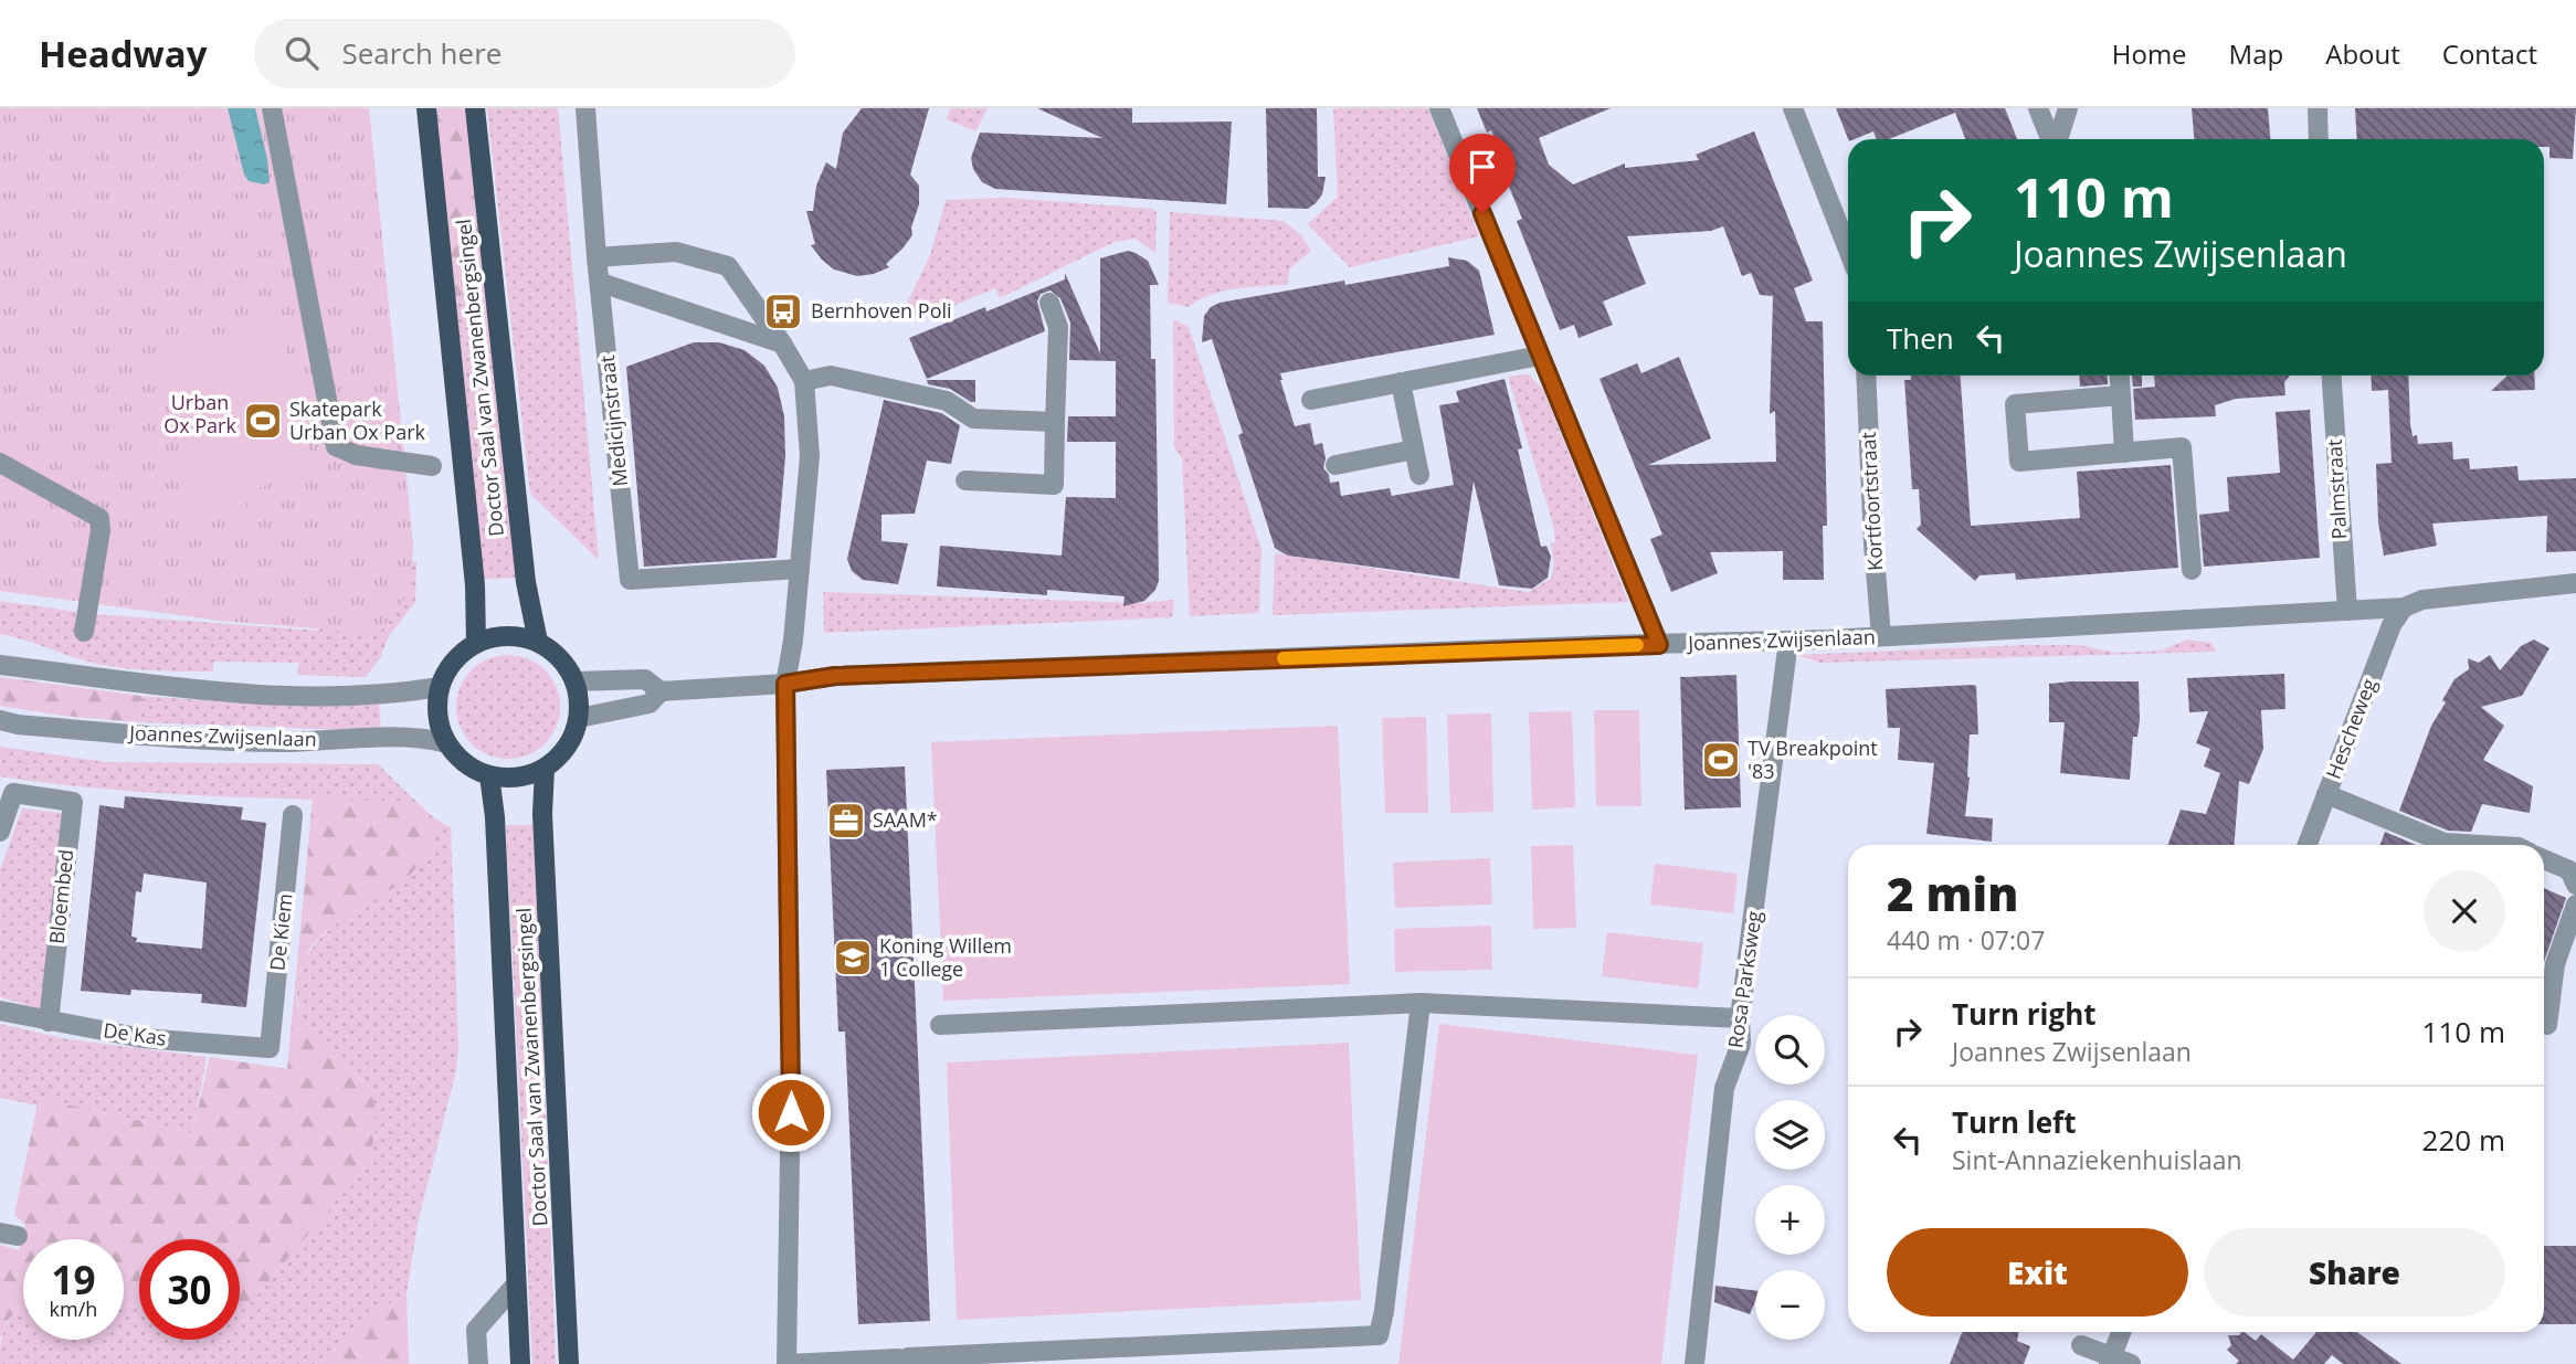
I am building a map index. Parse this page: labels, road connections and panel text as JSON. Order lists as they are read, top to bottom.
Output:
{
  "streets": {
    "main road": ["Doctor Saal van Zwanenbergsingel"],
    "street": [
      "Medicijnstraat",
      "Palmstraat",
      "Kortfoortstraat",
      "Joannes Zwijsenlaan",
      "Hescheweg",
      "Bloembed",
      "De Kiem",
      "Rosa Parksweg",
      "De Kas"
    ]
  },
  "crossings": [
    ["Doctor Saal van Zwanenbergsingel", "Joannes Zwijsenlaan"],
    ["Palmstraat", "Joannes Zwijsenlaan"],
    ["Kortfoortstraat", "Joannes Zwijsenlaan"],
    ["Joannes Zwijsenlaan", "Rosa Parksweg"],
    ["Bloembed", "De Kas"],
    ["De Kiem", "De Kas"]
  ],
  "parks": ["Urban Ox Park"],
  "places": {
    "bus stop": ["Bernhoven Poli"],
    "sports": ["Skatepark Urban Ox Park", "TV Breakpoint '83"],
    "office": ["SAAM*"],
    "school or university": ["Koning Willem 1 College"]
  },
  "page": {
    "header": "Headway",
    "search": "Search here",
    "nav": [
      "Home",
      "Map",
      "About",
      "Contact"
    ],
    "turn": ["110 m", "Joannes Zwijsenlaan"],
    "then": "Then",
    "heading": ["2 min", "440 m · 07:07"],
    "list": [
      {
        "name": "Turn right",
        "note": "Joannes Zwijsenlaan",
        "value": "110 m"
      },
      {
        "name": "Turn left",
        "note": "Sint-Annaziekenhuislaan",
        "value": "220 m"
      }
    ],
    "map_buttons": ["+", "−"],
    "buttons": ["Exit", "Share"],
    "speed": "19 km/h",
    "limit": "30"
  }
}
